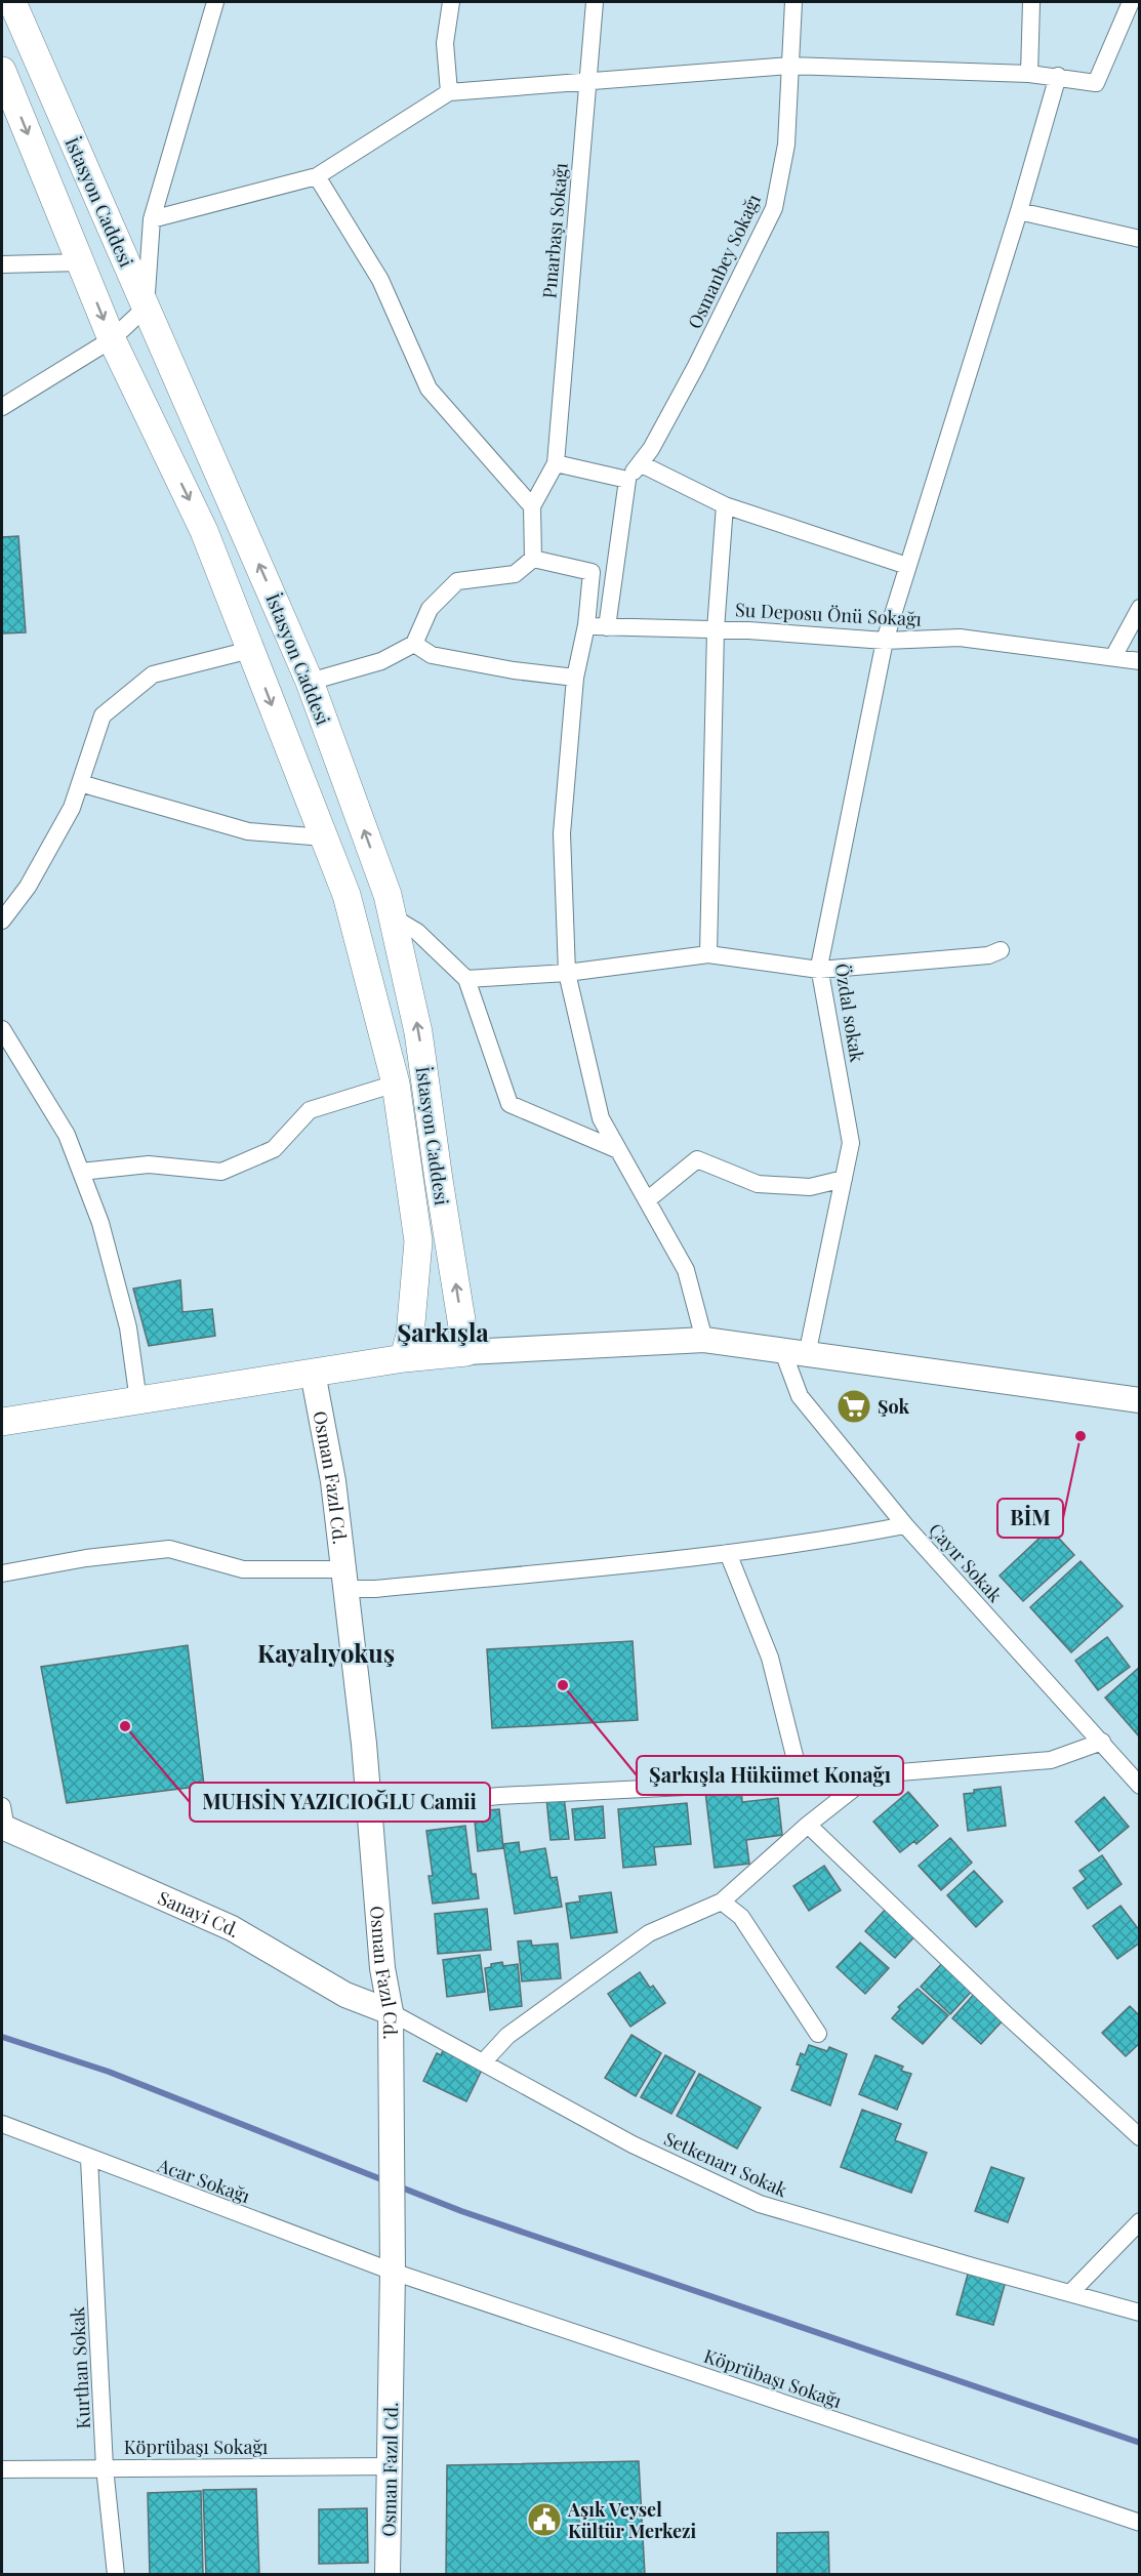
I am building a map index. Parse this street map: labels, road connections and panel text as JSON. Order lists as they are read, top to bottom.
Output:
{
  "streets": {
    "main road": ["İstasyon Caddesi"],
    "street": [
      "Pınarbaşı Sokağı",
      "Osmanbey Sokağı",
      "Su Deposu Önü Sokağı",
      "Özdal sokak",
      "Osman Fazıl Cd.",
      "Çayır Sokak",
      "Sanayi Cd.",
      "Setkenarı Sokak",
      "Acar Sokağı",
      "Kurthan Sokak",
      "Köprübaşı Sokağı"
    ]
  },
  "crossings": [
    ["Su Deposu Önü Sokağı", "Özdal sokak"],
    ["Özdal sokak", "Çayır Sokak"],
    ["Osman Fazıl Cd.", "Sanayi Cd."],
    ["Osman Fazıl Cd.", "Setkenarı Sokak"],
    ["Osman Fazıl Cd.", "Acar Sokağı"],
    ["Osman Fazıl Cd.", "Köprübaşı Sokağı"],
    ["Sanayi Cd.", "Setkenarı Sokak"],
    ["Acar Sokağı", "Kurthan Sokak"],
    ["Acar Sokağı", "Köprübaşı Sokağı"],
    ["Kurthan Sokak", "Köprübaşı Sokağı"]
  ],
  "districts": ["Şarkışla", "Kayalıyokuş"],
  "places": {
    "supermarket": ["Şok"],
    "other": ["BİM", "Şarkışla Hükümet Konağı", "MUHSİN YAZICIOĞLU Camii"],
    "public building": ["Aşık Veysel Kültür Merkezi"]
  }
}
